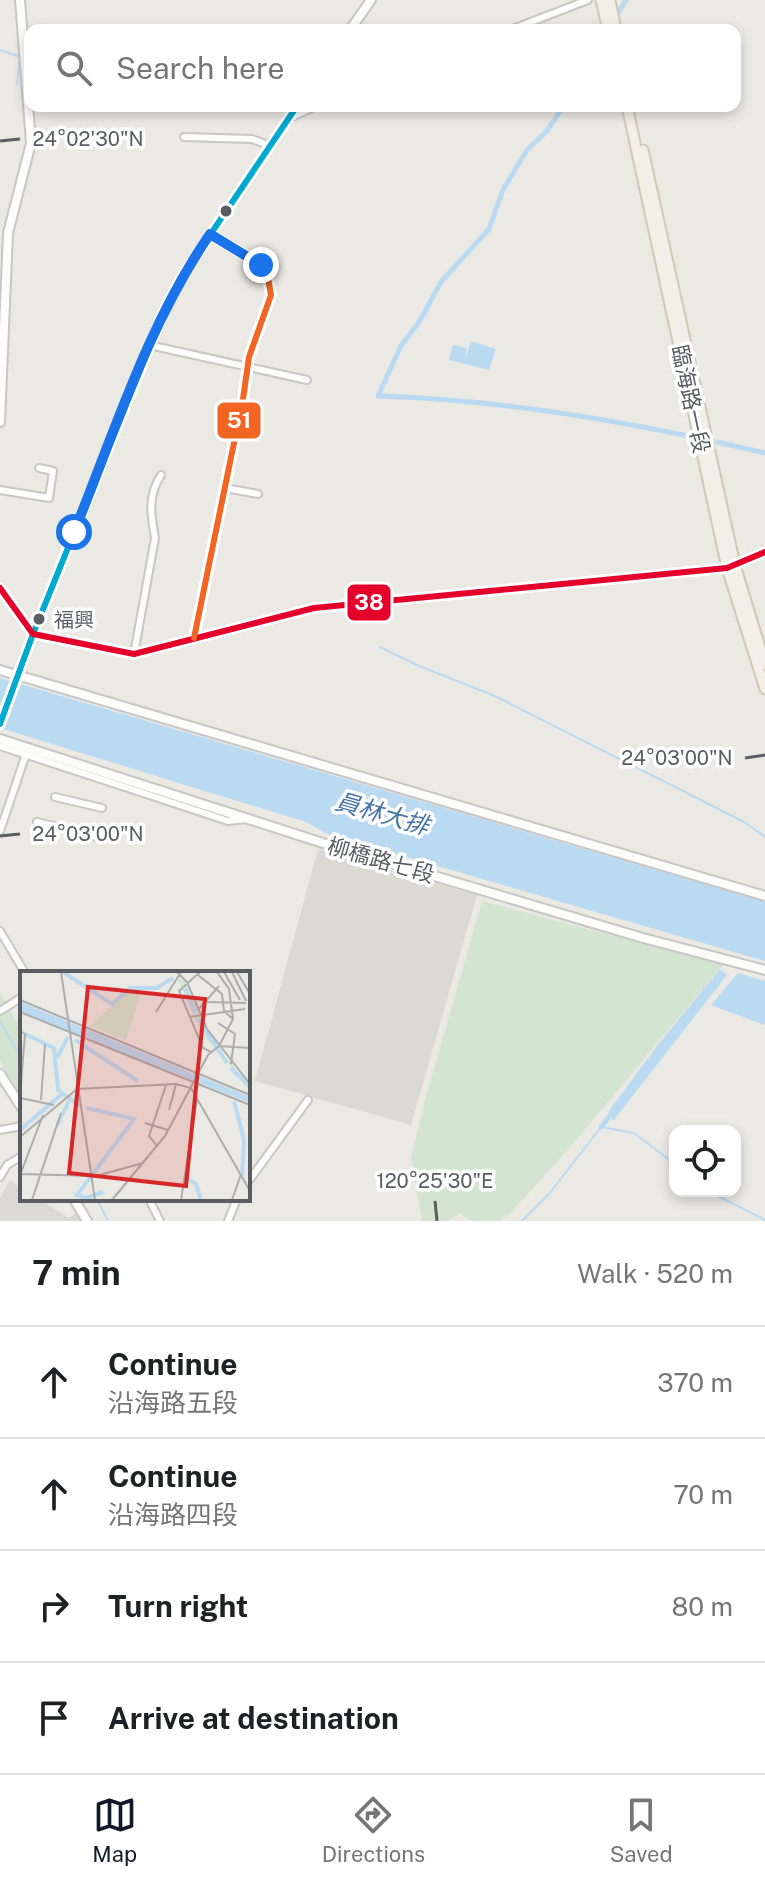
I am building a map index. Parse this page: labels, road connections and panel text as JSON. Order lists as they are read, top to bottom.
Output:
{
  "streets": {
    "main road": ["臨海路一段"],
    "street": ["柳橋路七段"]
  },
  "water": ["員林大排"],
  "places": ["福興"],
  "lines": ["transit line 51", "transit line 38"],
  "page": {
    "search": "Search here",
    "heading": ["7 min", "Walk · 520 m"],
    "list": [
      ["Continue", "沿海路五段", "370 m"],
      ["Continue", "沿海路四段", "70 m"],
      ["Turn right", "80 m"],
      "Arrive at destination"
    ],
    "nav": ["Map", "Directions", "Saved"]
  },
  "coordinates": ["24°02'30\"N", "24°03'00\"N", "120°25'30\"E"]
}
